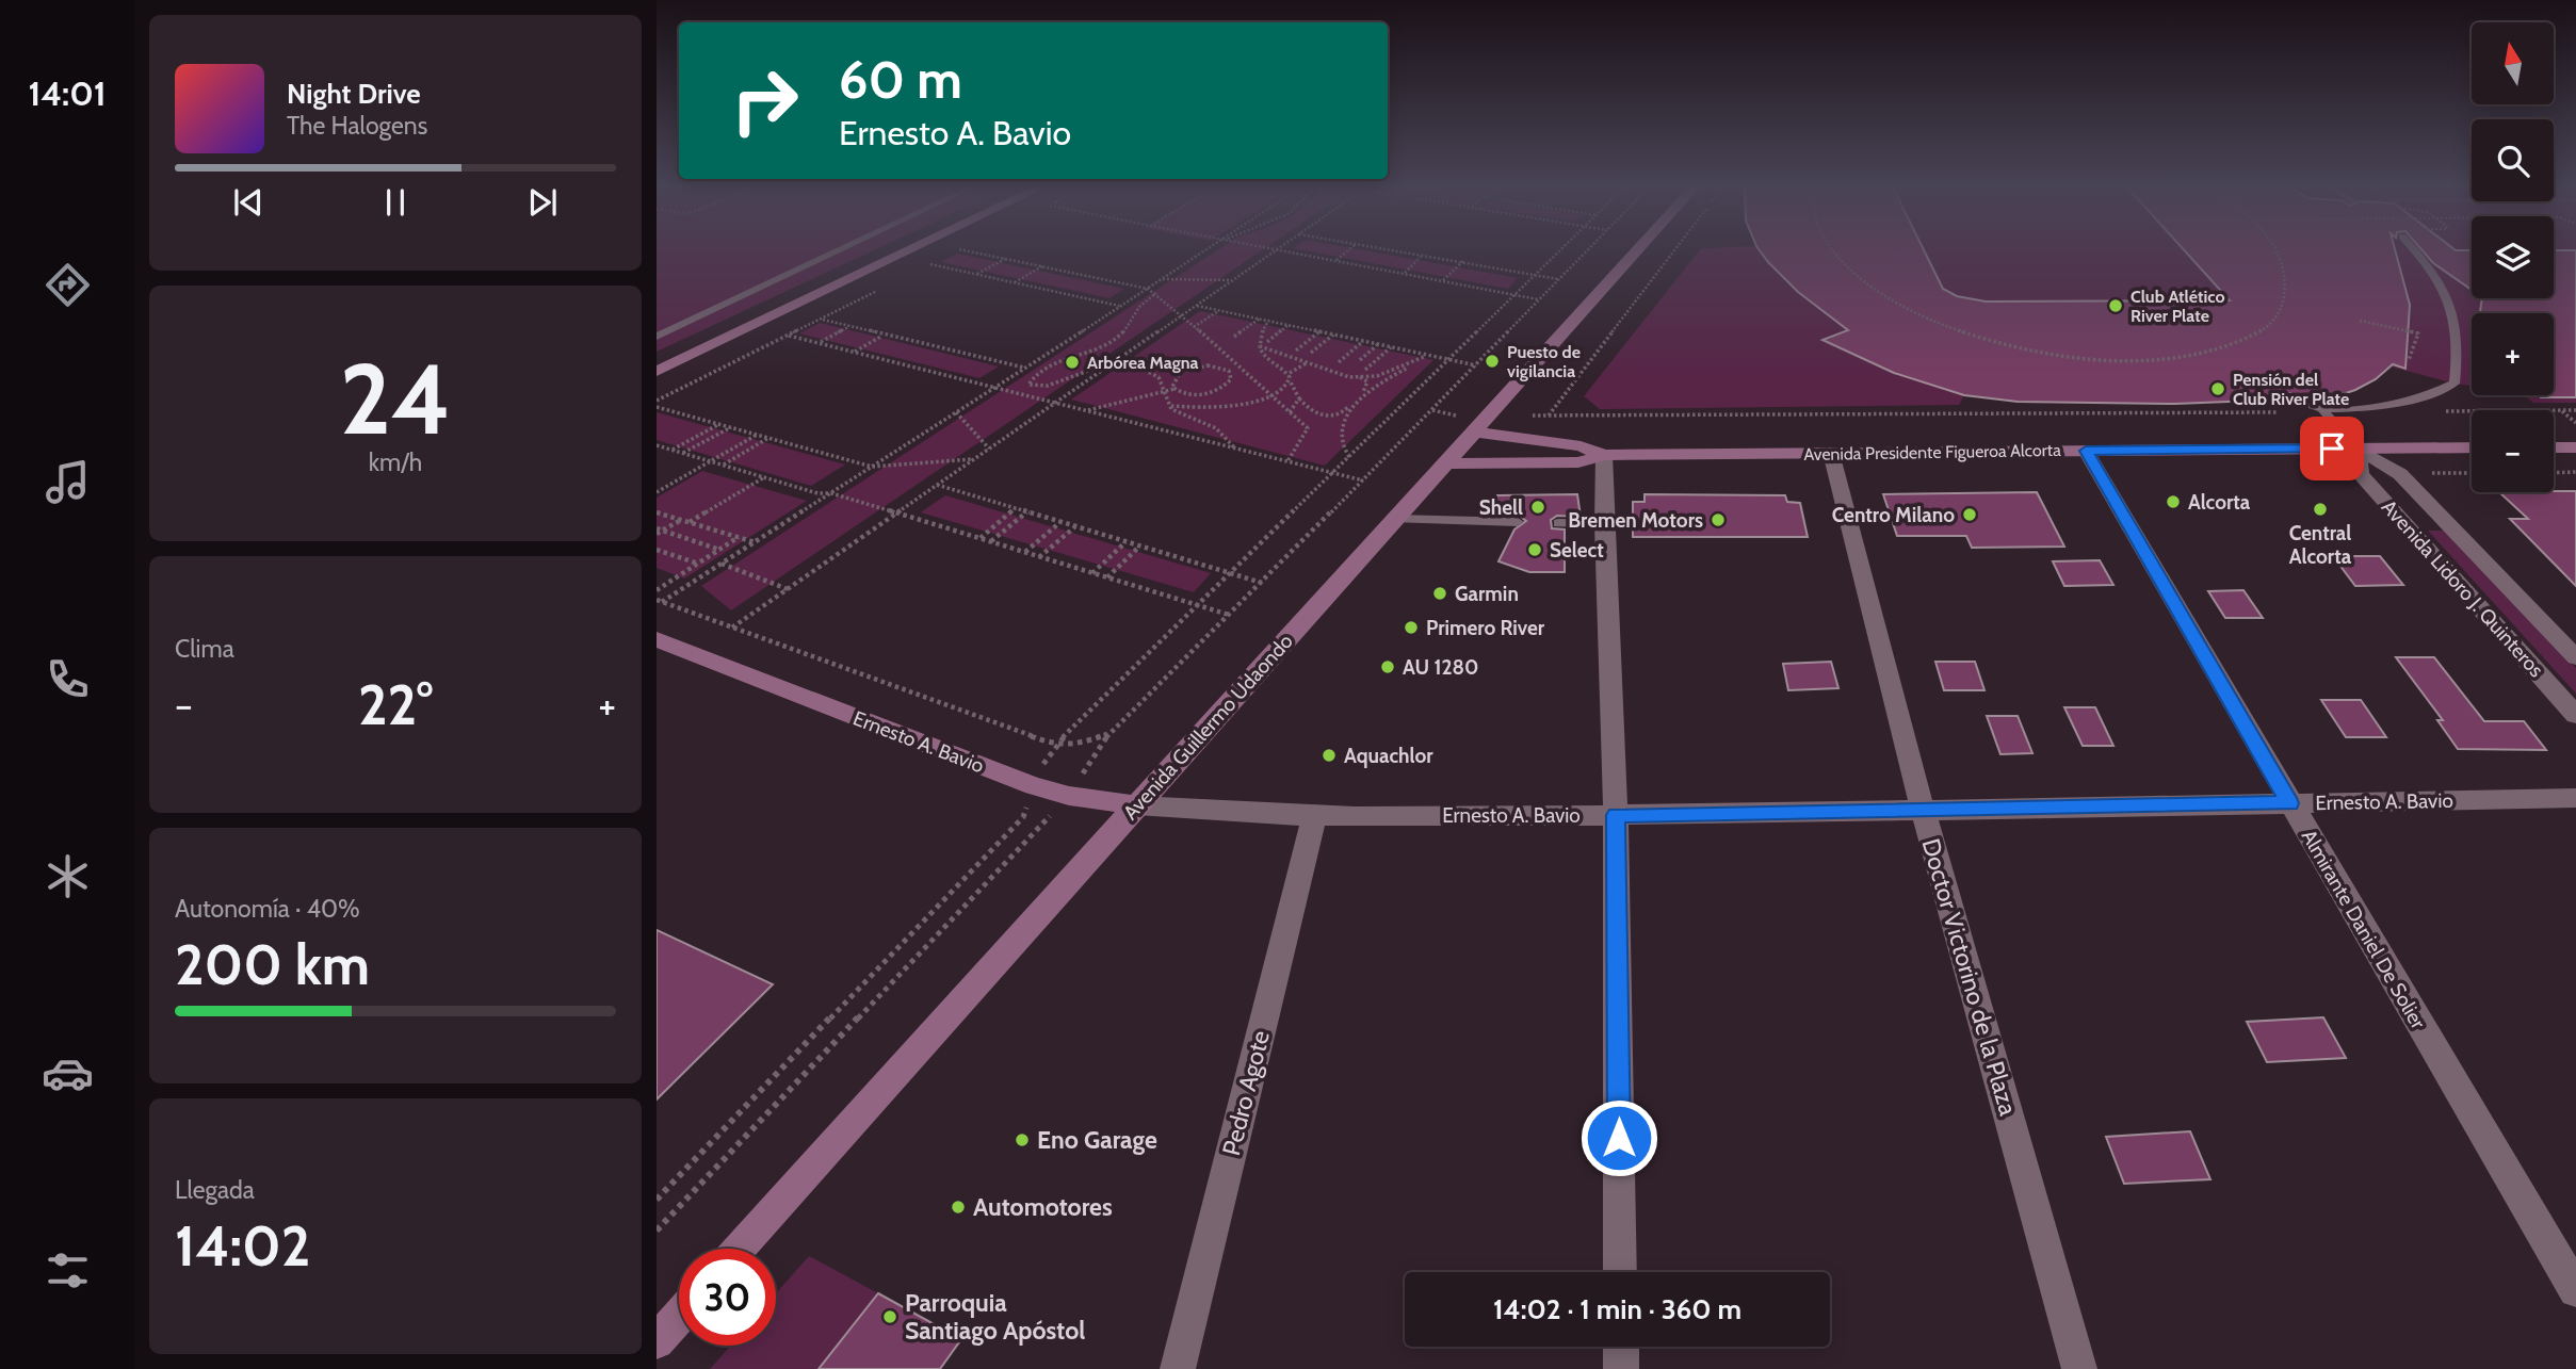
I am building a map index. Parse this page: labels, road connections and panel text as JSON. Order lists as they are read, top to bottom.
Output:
{
  "streets": {
    "main road": ["Avenida Presidente Figueroa Alcorta", "Avenida Guillermo Udaondo", "Ernesto A. Bavio"],
    "street": [
      "Avenida Lidoro J. Quinteros",
      "Almirante Daniel De Solier",
      "Doctor Victorino de la Plaza",
      "Pedro Agote"
    ]
  },
  "crossings": [
    ["Avenida Presidente Figueroa Alcorta", "Avenida Lidoro J. Quinteros"],
    ["Avenida Presidente Figueroa Alcorta", "Avenida Guillermo Udaondo"],
    ["Avenida Presidente Figueroa Alcorta", "Almirante Daniel De Solier"],
    ["Avenida Presidente Figueroa Alcorta", "Doctor Victorino de la Plaza"],
    ["Avenida Guillermo Udaondo", "Ernesto A. Bavio"],
    ["Ernesto A. Bavio", "Almirante Daniel De Solier"],
    ["Ernesto A. Bavio", "Doctor Victorino de la Plaza"],
    ["Ernesto A. Bavio", "Pedro Agote"]
  ],
  "places": [
    "Club Atlético River Plate",
    "Puesto de vigilancia",
    "Arbórea Magna",
    "Pensión del Club River Plate",
    "Alcorta",
    "Shell",
    "Central Alcorta",
    "Centro Milano",
    "Bremen Motors",
    "Select",
    "Garmin",
    "Primero River",
    "AU 1280",
    "Aquachlor",
    "Eno Garage",
    "Automotores",
    "Parroquia Santiago Apóstol"
  ],
  "north": "top",
  "page": {
    "tabs": "14:01",
    "map_buttons": ["+", "−"],
    "turn": ["60 m", "Ernesto A. Bavio"],
    "song": ["Night Drive", "The Halogens"],
    "tile": [
      ["24", "km/h"],
      "Clima",
      ["Autonomía · 40%", "200 km"],
      ["Llegada", "14:02"]
    ],
    "heat": ["−", "22°", "+"],
    "limit": "30",
    "trip": "14:02 · 1 min · 360 m"
  }
}
